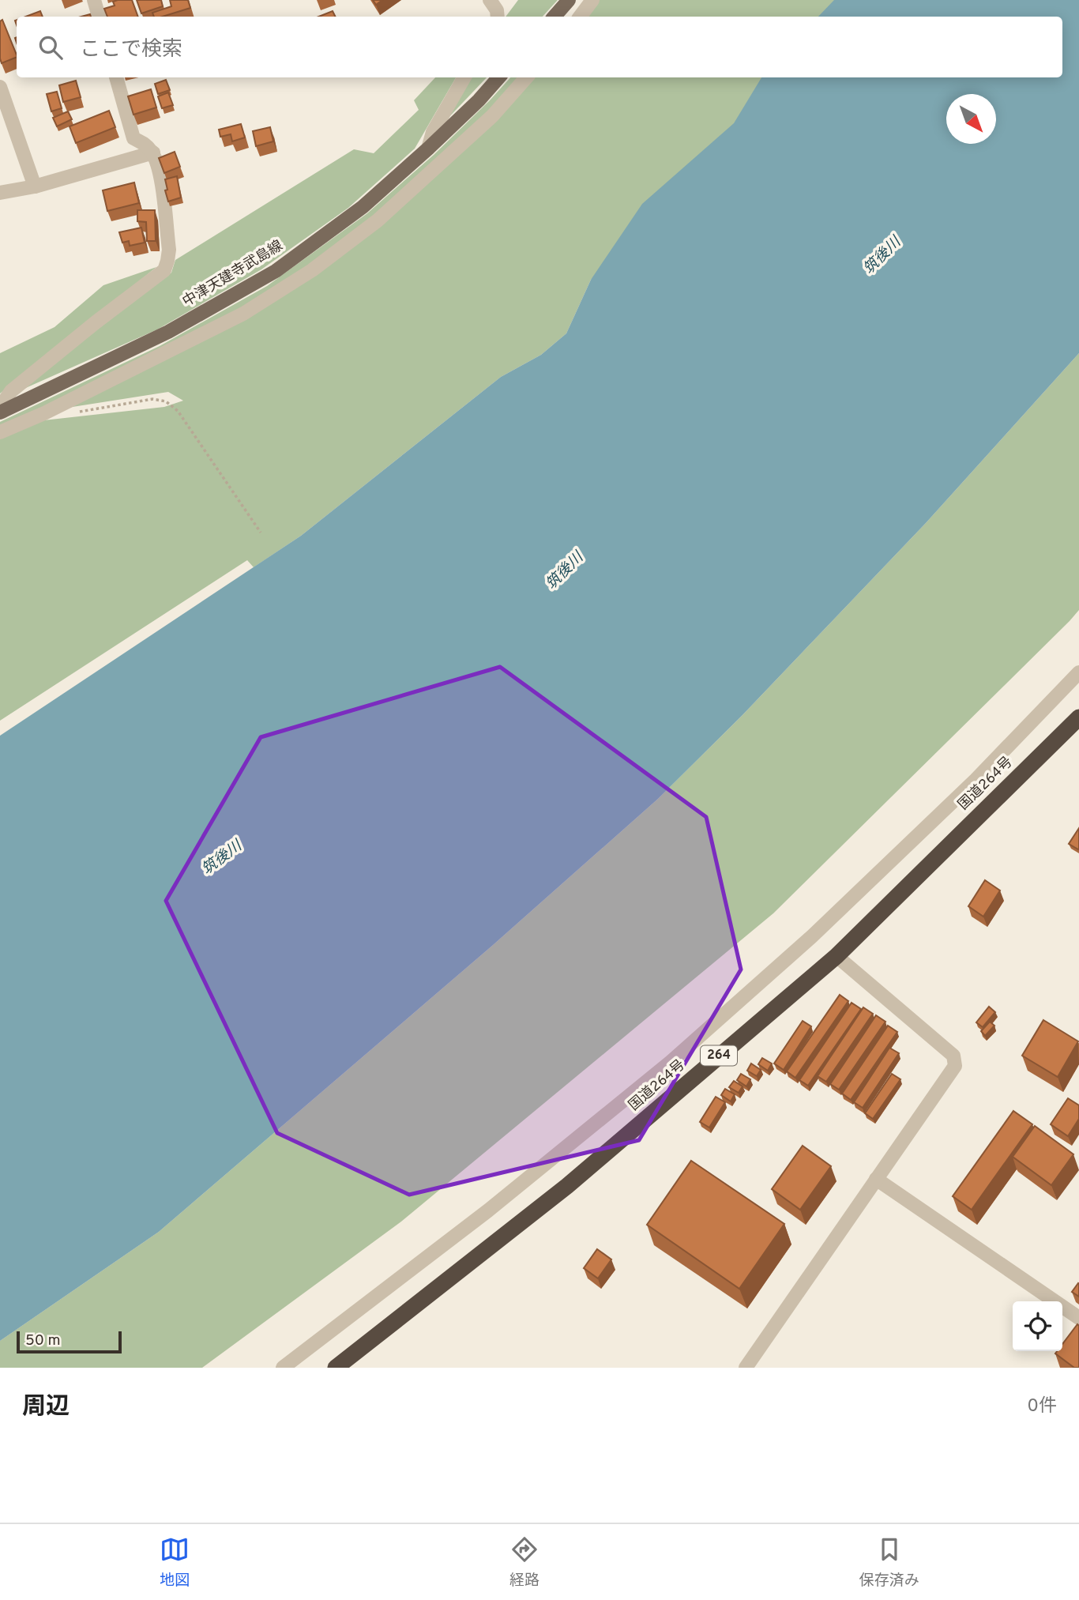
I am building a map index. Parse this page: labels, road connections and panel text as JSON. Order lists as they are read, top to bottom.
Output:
{
  "streets": {
    "highway": ["国道264号", "264"],
    "main road": ["中津天建寺武島線"]
  },
  "water": ["筑後川"],
  "scale_bar": "50 m",
  "north": "bottom right",
  "page": {
    "search": "ここで検索",
    "scale": "50 m",
    "heading": ["周辺", "0件"],
    "nav": ["地図", "経路", "保存済み"]
  }
}
